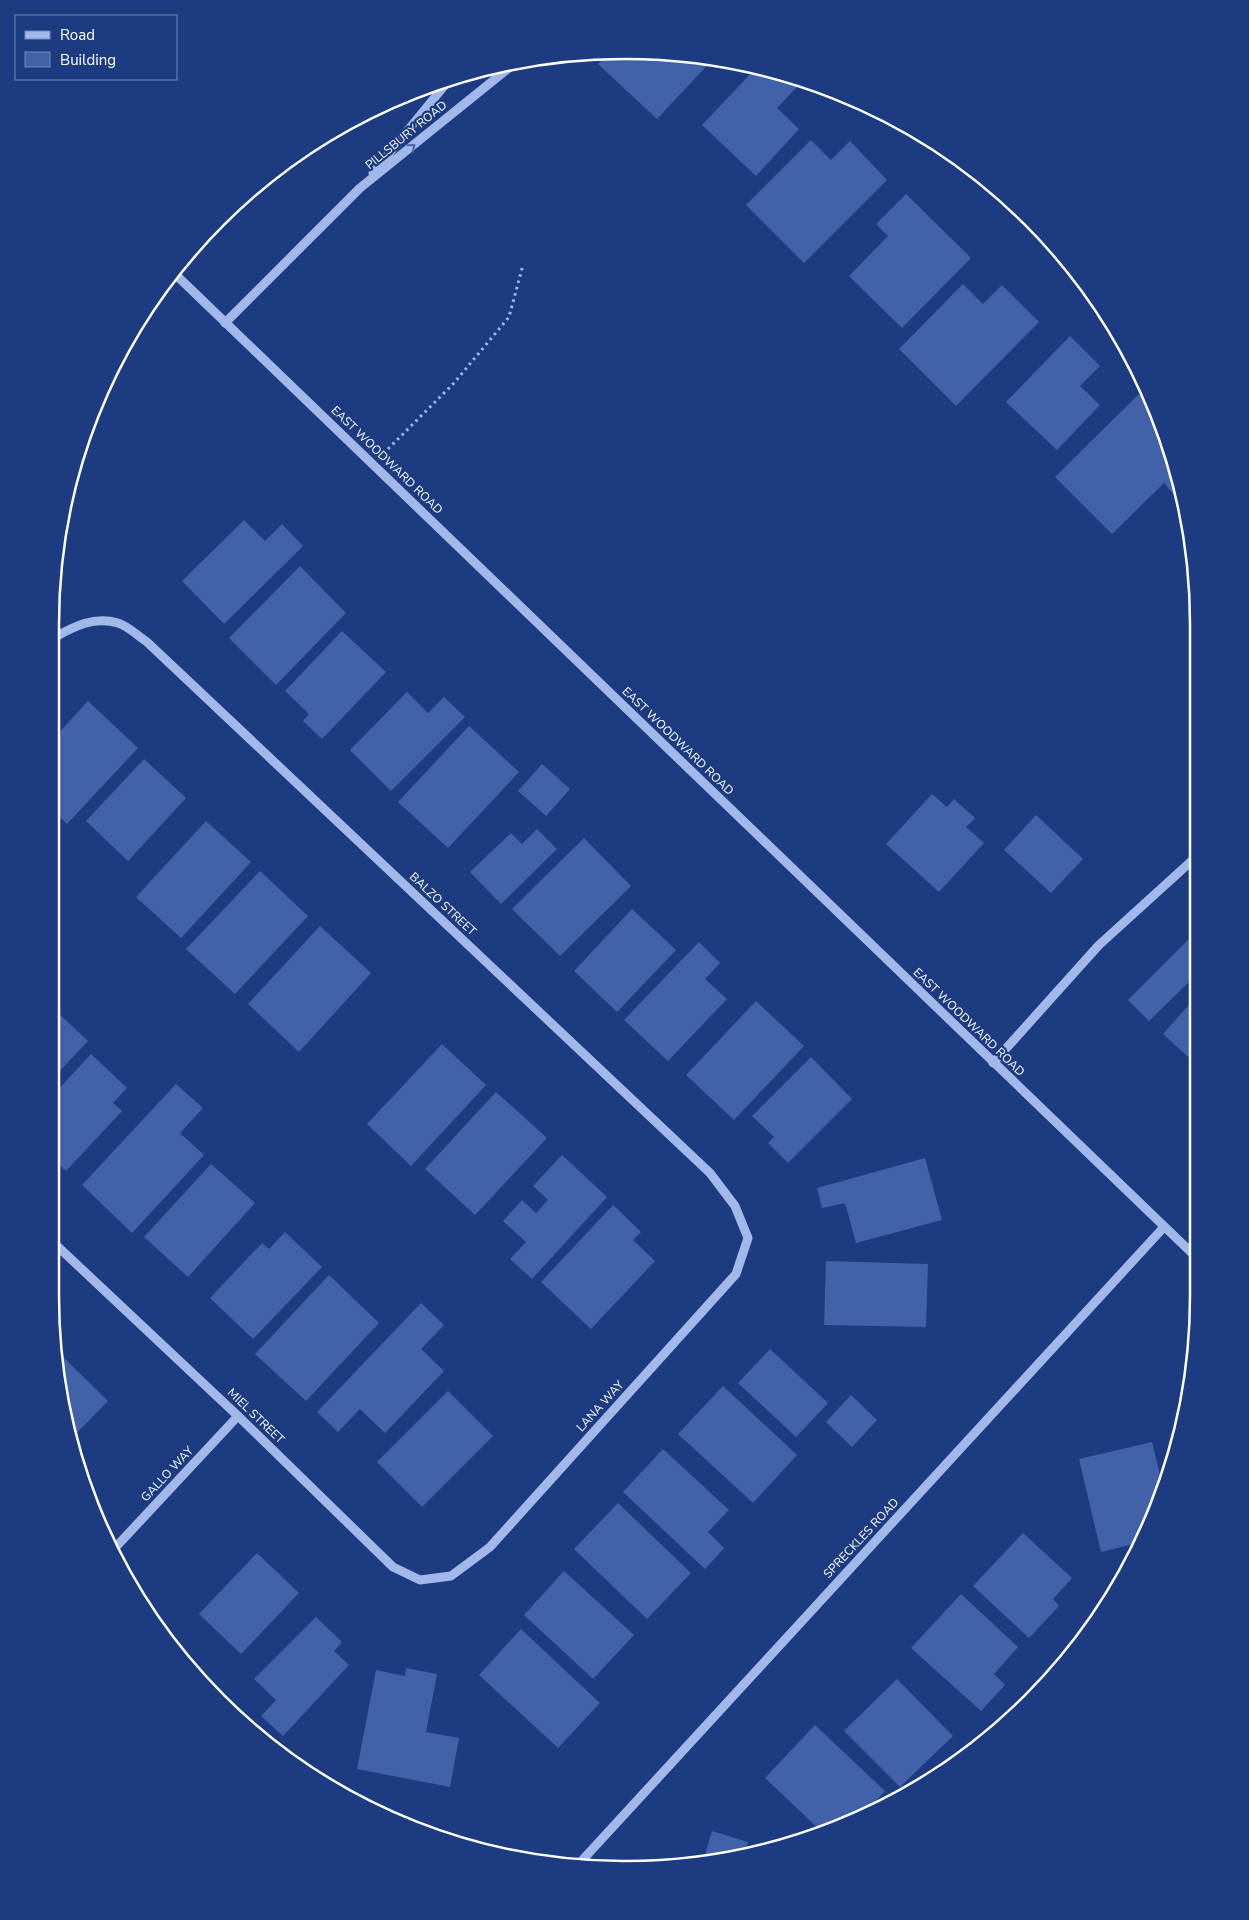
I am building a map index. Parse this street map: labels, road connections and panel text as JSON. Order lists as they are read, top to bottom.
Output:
{
  "streets": {
    "street": [
      "PILLSBURY ROAD",
      "EAST WOODWARD ROAD",
      "BALZO STREET",
      "LANA WAY",
      "MIEL STREET",
      "GALLO WAY",
      "SPRECKLES ROAD"
    ]
  },
  "crossings": [
    ["PILLSBURY ROAD", "EAST WOODWARD ROAD"],
    ["EAST WOODWARD ROAD", "SPRECKLES ROAD"],
    ["BALZO STREET", "LANA WAY"],
    ["LANA WAY", "MIEL STREET"],
    ["MIEL STREET", "GALLO WAY"]
  ],
  "legend": ["Road", "Building"]
}
